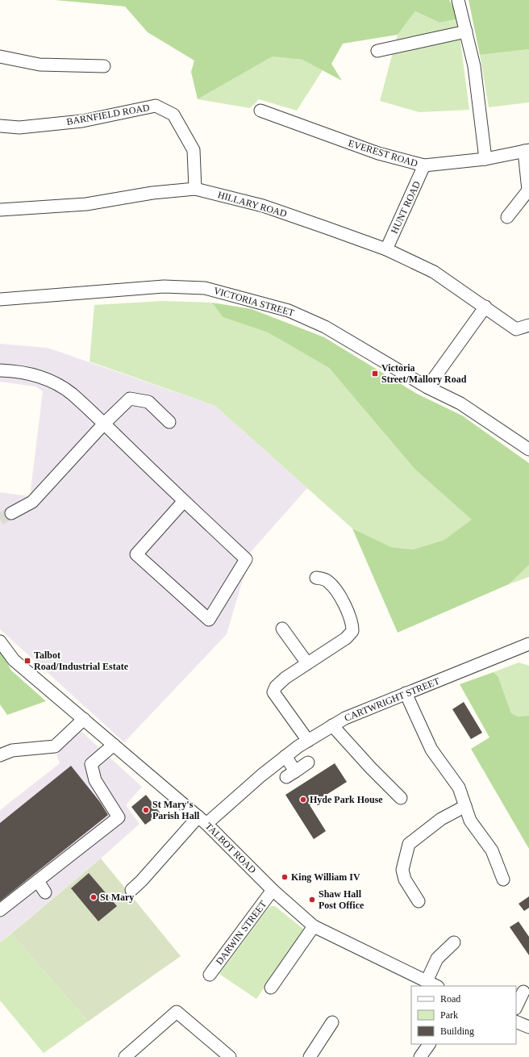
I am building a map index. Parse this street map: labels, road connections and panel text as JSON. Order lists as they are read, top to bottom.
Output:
{
  "streets": {
    "street": [
      "BARNFIELD ROAD",
      "EVEREST ROAD",
      "HILLARY ROAD",
      "HUNT ROAD",
      "VICTORIA STREET",
      "CARTWRIGHT STREET",
      "TALBOT ROAD",
      "DARWIN STREET"
    ]
  },
  "crossings": [
    ["BARNFIELD ROAD", "HILLARY ROAD"],
    ["EVEREST ROAD", "HUNT ROAD"],
    ["HILLARY ROAD", "HUNT ROAD"],
    ["CARTWRIGHT STREET", "TALBOT ROAD"],
    ["TALBOT ROAD", "DARWIN STREET"]
  ],
  "places": {
    "transit": ["Victoria Street/Mallory Road", "Talbot Road/Industrial Estate"],
    "other": [
      "Hyde Park House",
      "St Mary's Parish Hall",
      "King William IV",
      "St Mary",
      "Shaw Hall Post Office"
    ]
  },
  "legend": ["Road", "Park", "Building"]
}
